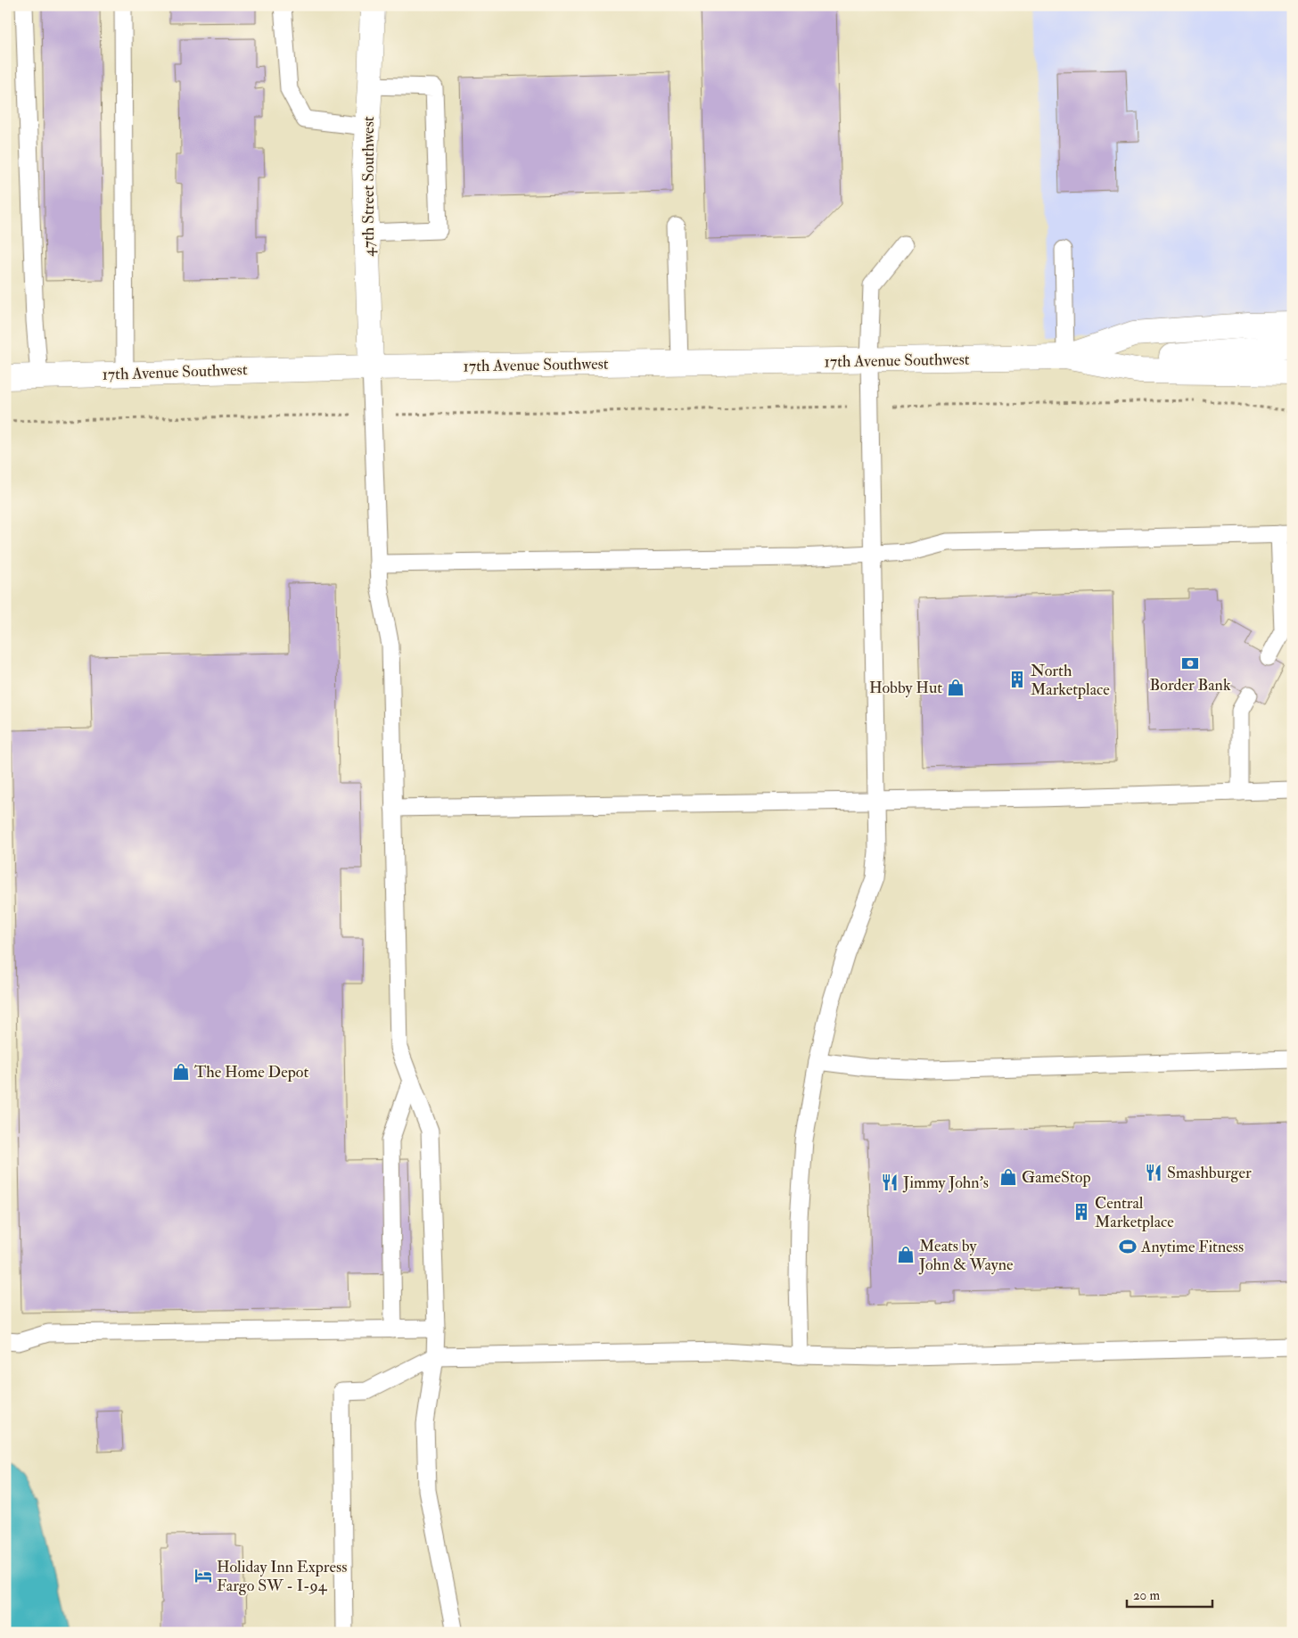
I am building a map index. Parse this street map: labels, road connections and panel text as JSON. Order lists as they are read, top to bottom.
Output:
{
  "streets": {
    "street": ["47th Street Southwest", "17th Avenue Southwest"]
  },
  "crossings": [
    ["47th Street Southwest", "17th Avenue Southwest"]
  ],
  "places": {
    "bank": ["Border Bank"],
    "building": ["North Marketplace", "Central Marketplace"],
    "shop": [
      "Hobby Hut",
      "The Home Depot",
      "GameStop",
      "Meats by John & Wayne"
    ],
    "restaurant": ["Smashburger", "Jimmy John's"],
    "sports": ["Anytime Fitness"],
    "hotel": ["Holiday Inn Express Fargo SW - I-94"]
  },
  "scale_bar": "20 m"
}
